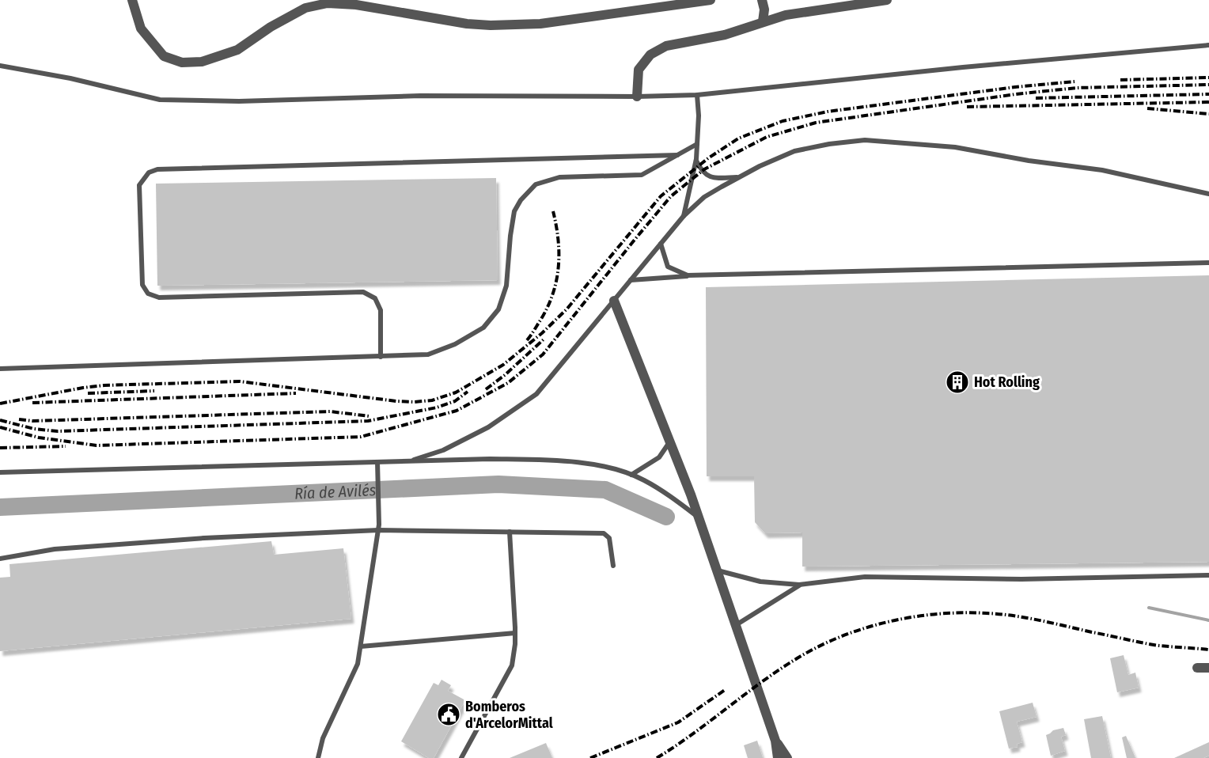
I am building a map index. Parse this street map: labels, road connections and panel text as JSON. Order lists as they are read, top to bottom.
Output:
{
  "water": ["Ría de Avilés"],
  "places": {
    "building": ["Hot Rolling"],
    "public building": ["Bomberos d'ArcelorMittal"]
  }
}
